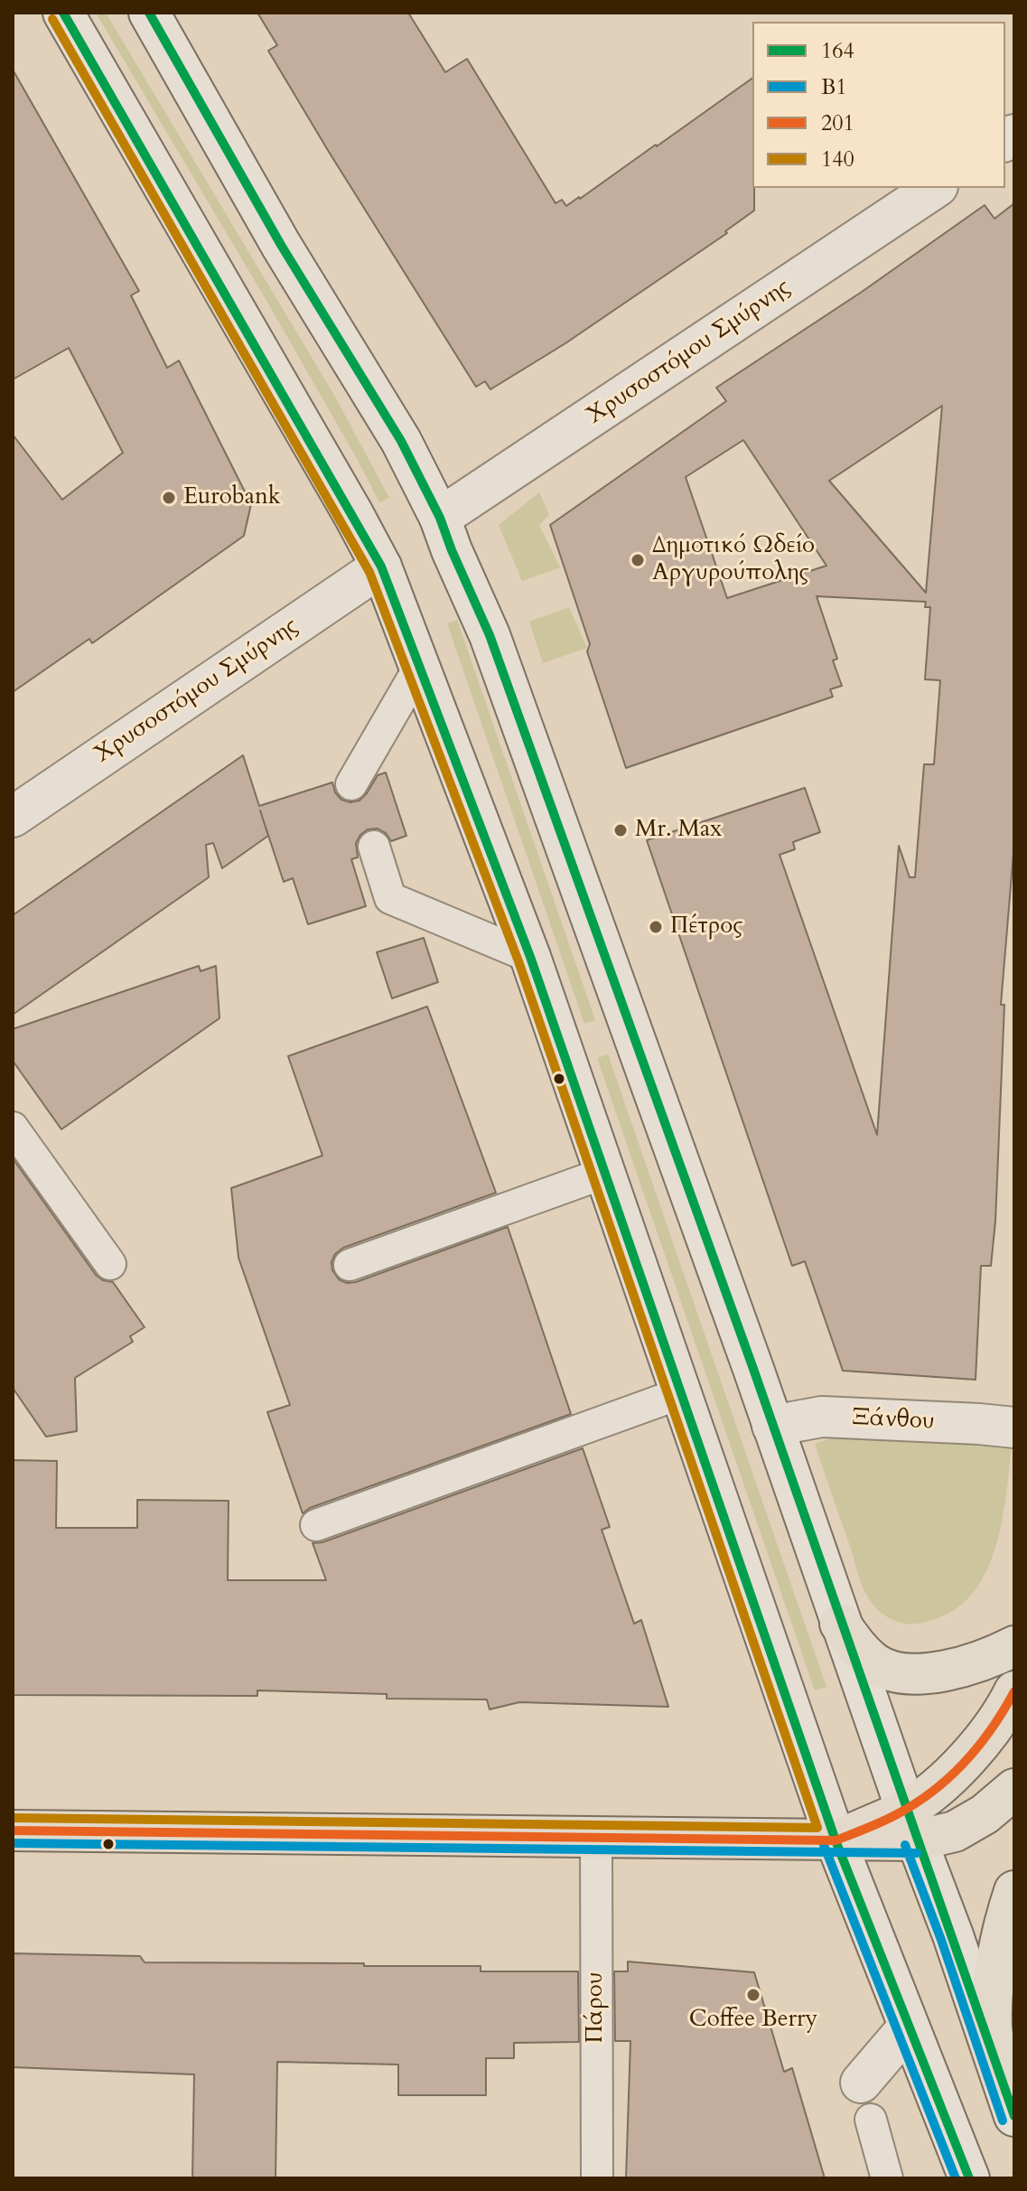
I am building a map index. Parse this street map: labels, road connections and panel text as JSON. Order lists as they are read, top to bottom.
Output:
{
  "streets": {
    "main road": ["Χρυσοστόμου Σμύρνης", "Ξάνθου"],
    "lane": ["Πάρου"]
  },
  "places": [
    "Eurobank",
    "Δημοτικό Ωδείο Αργυρούπολης",
    "Mr. Max",
    "Πέτρος",
    "Coffee Berry"
  ],
  "lines": [
    "transit line 164",
    "transit line 140",
    "transit line 201",
    "transit line Β1"
  ],
  "legend": [
    "164",
    "Β1",
    "201",
    "140"
  ]
}
